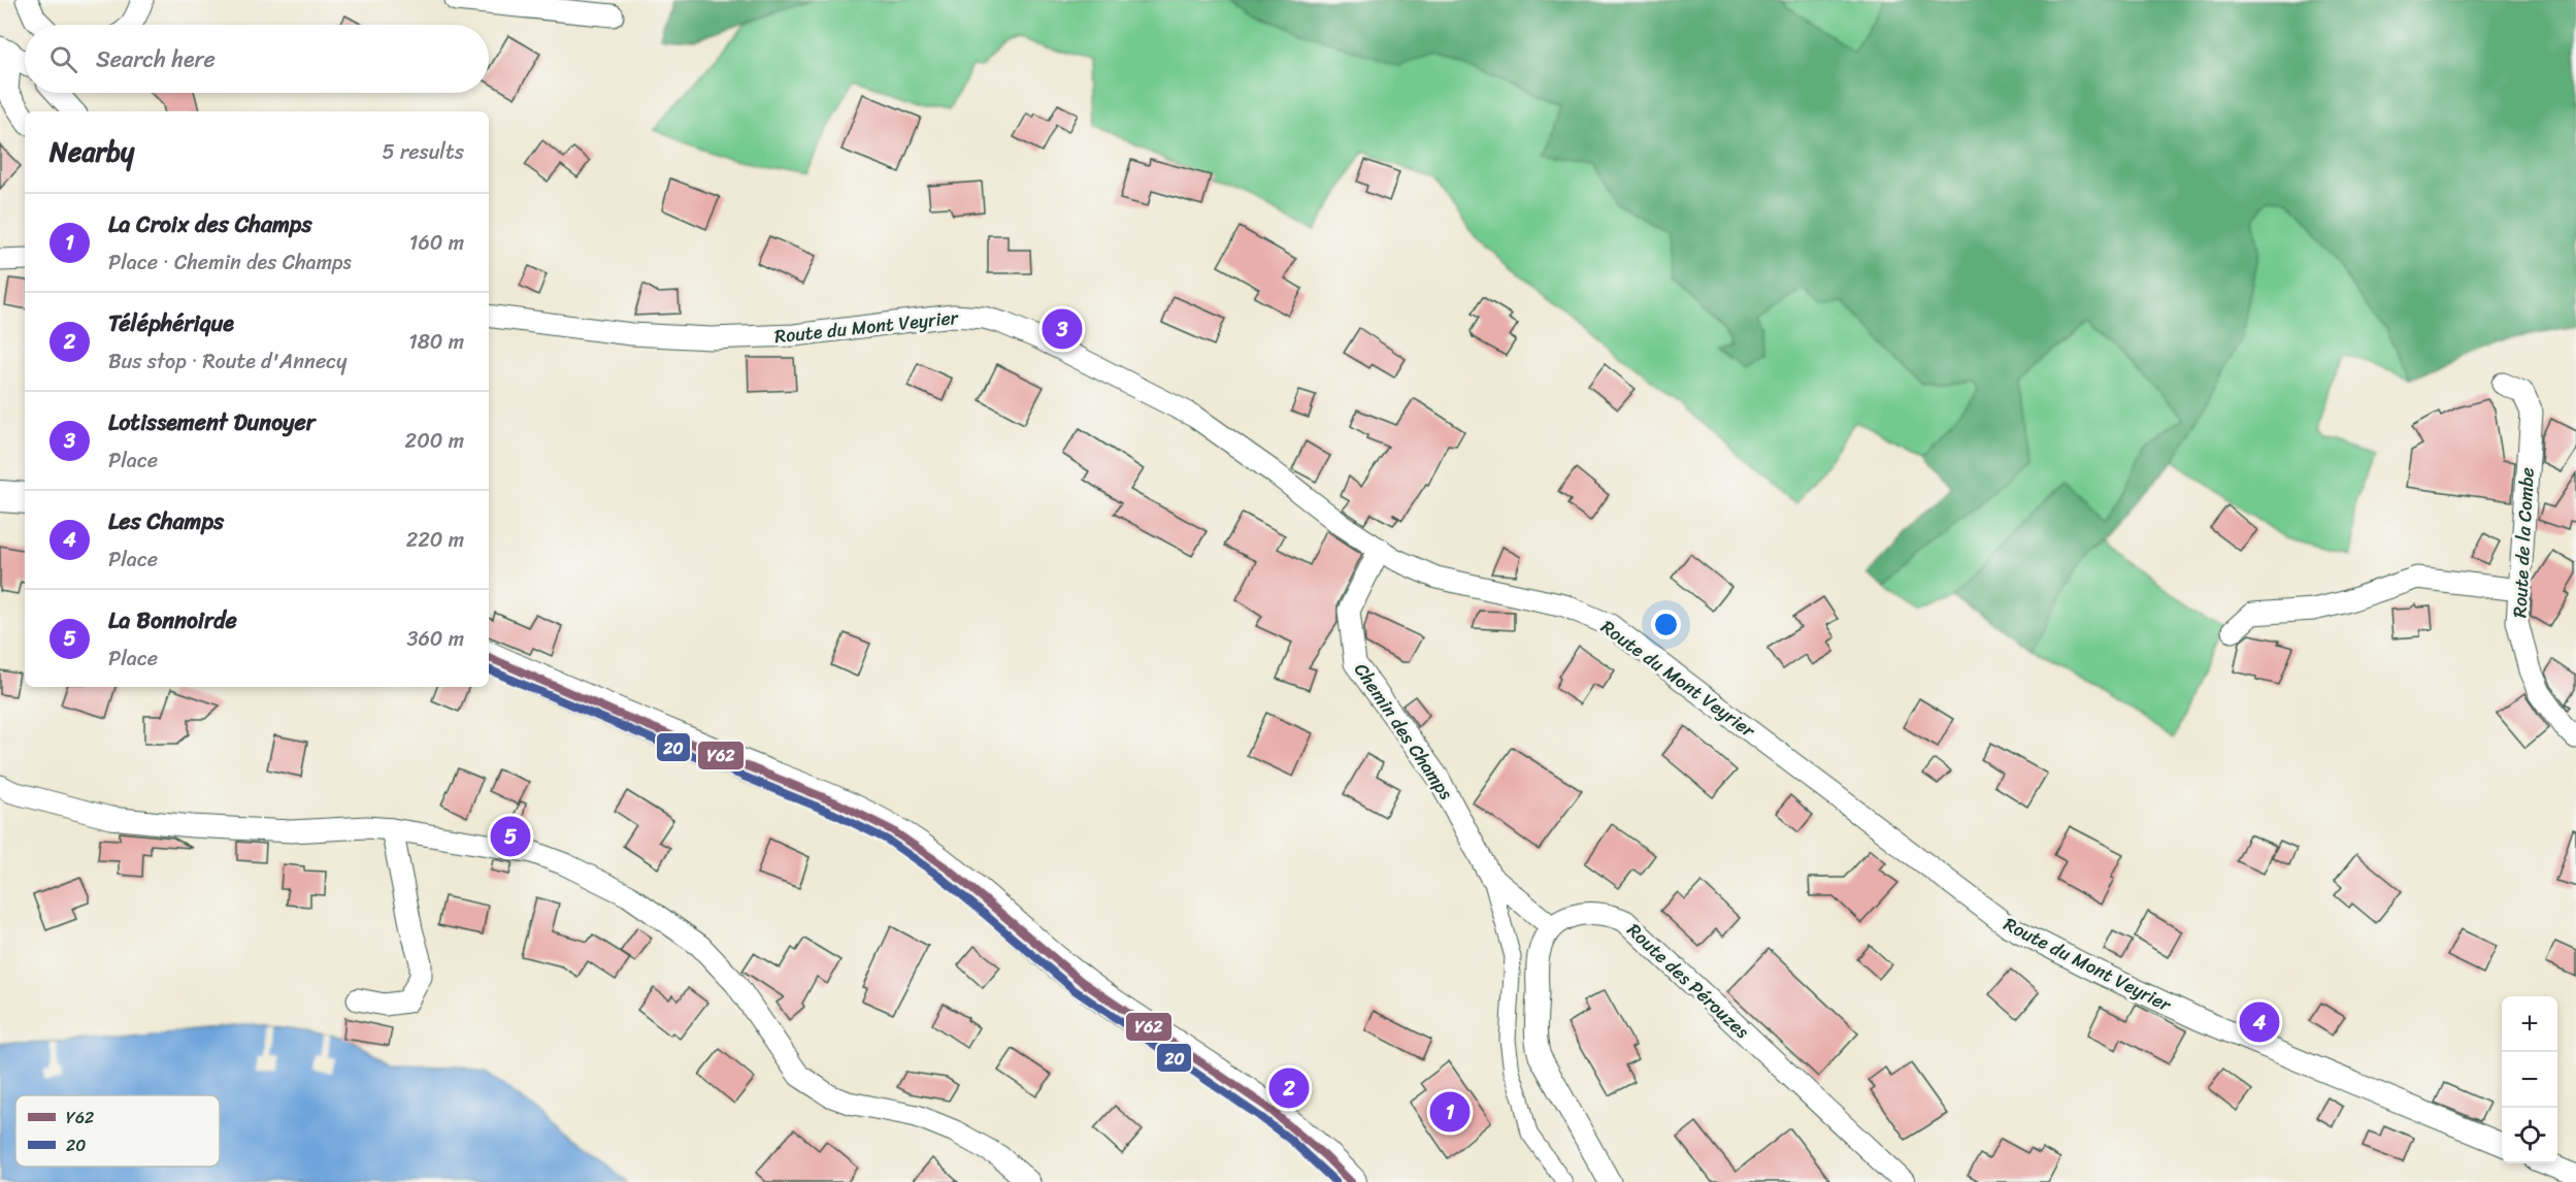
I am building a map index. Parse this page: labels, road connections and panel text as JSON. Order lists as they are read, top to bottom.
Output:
{
  "streets": {
    "street": [
      "Route du Mont Veyrier",
      "Route de la Combe",
      "Chemin des Champs",
      "Route des Pérouzes"
    ]
  },
  "crossings": [
    ["Route du Mont Veyrier", "Chemin des Champs"],
    ["Chemin des Champs", "Route des Pérouzes"]
  ],
  "lines": ["transit line Y62", "transit line 20"],
  "legend": ["Y62", "20"],
  "page": {
    "search": "Search here",
    "heading": ["Nearby", "5 results"],
    "list": [
      {
        "mark": "1",
        "name": "La Croix des Champs",
        "note": "Place · Chemin des Champs",
        "value": "160 m"
      },
      {
        "mark": "2",
        "name": "Téléphérique",
        "note": "Bus stop · Route d'Annecy",
        "value": "180 m"
      },
      {
        "mark": "3",
        "name": "Lotissement Dunoyer",
        "note": "Place",
        "value": "200 m"
      },
      {
        "mark": "4",
        "name": "Les Champs",
        "note": "Place",
        "value": "220 m"
      },
      {
        "mark": "5",
        "name": "La Bonnoirde",
        "note": "Place",
        "value": "360 m"
      }
    ],
    "pins": [
      "3",
      "5",
      "4",
      "2",
      "1"
    ],
    "map_buttons": ["+", "−"]
  }
}
